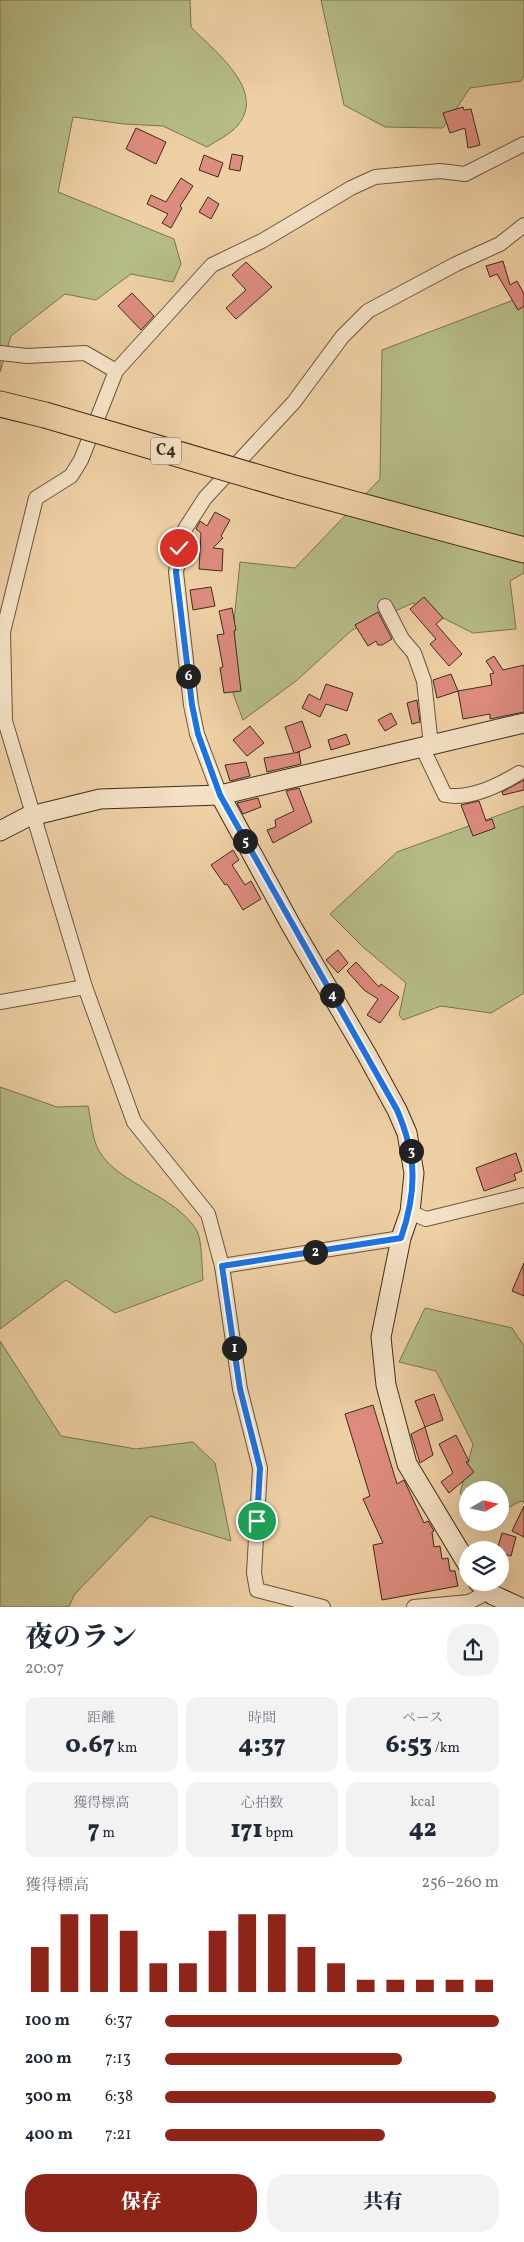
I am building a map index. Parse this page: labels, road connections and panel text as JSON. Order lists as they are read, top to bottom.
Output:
{
  "streets": {
    "highway": ["C4"]
  },
  "north": "right",
  "page": {
    "pins": [
      "6",
      "5",
      "4",
      "3",
      "2",
      "1"
    ],
    "heading": ["夜のラン", "20:07"],
    "stats": [
      ["距離", "0.67 km"],
      ["時間", "4:37"],
      ["ペース", "6:53 /km"],
      ["獲得標高", "7 m"],
      ["心拍数", "171 bpm"],
      ["kcal", "42"]
    ],
    "chart": ["獲得標高", "256–260 m"],
    "list": [
      {
        "name": "100 m",
        "note": "6:37"
      },
      {
        "name": "200 m",
        "note": "7:13"
      },
      {
        "name": "300 m",
        "note": "6:38"
      },
      {
        "name": "400 m",
        "note": "7:21"
      }
    ],
    "buttons": ["保存", "共有"]
  }
}
